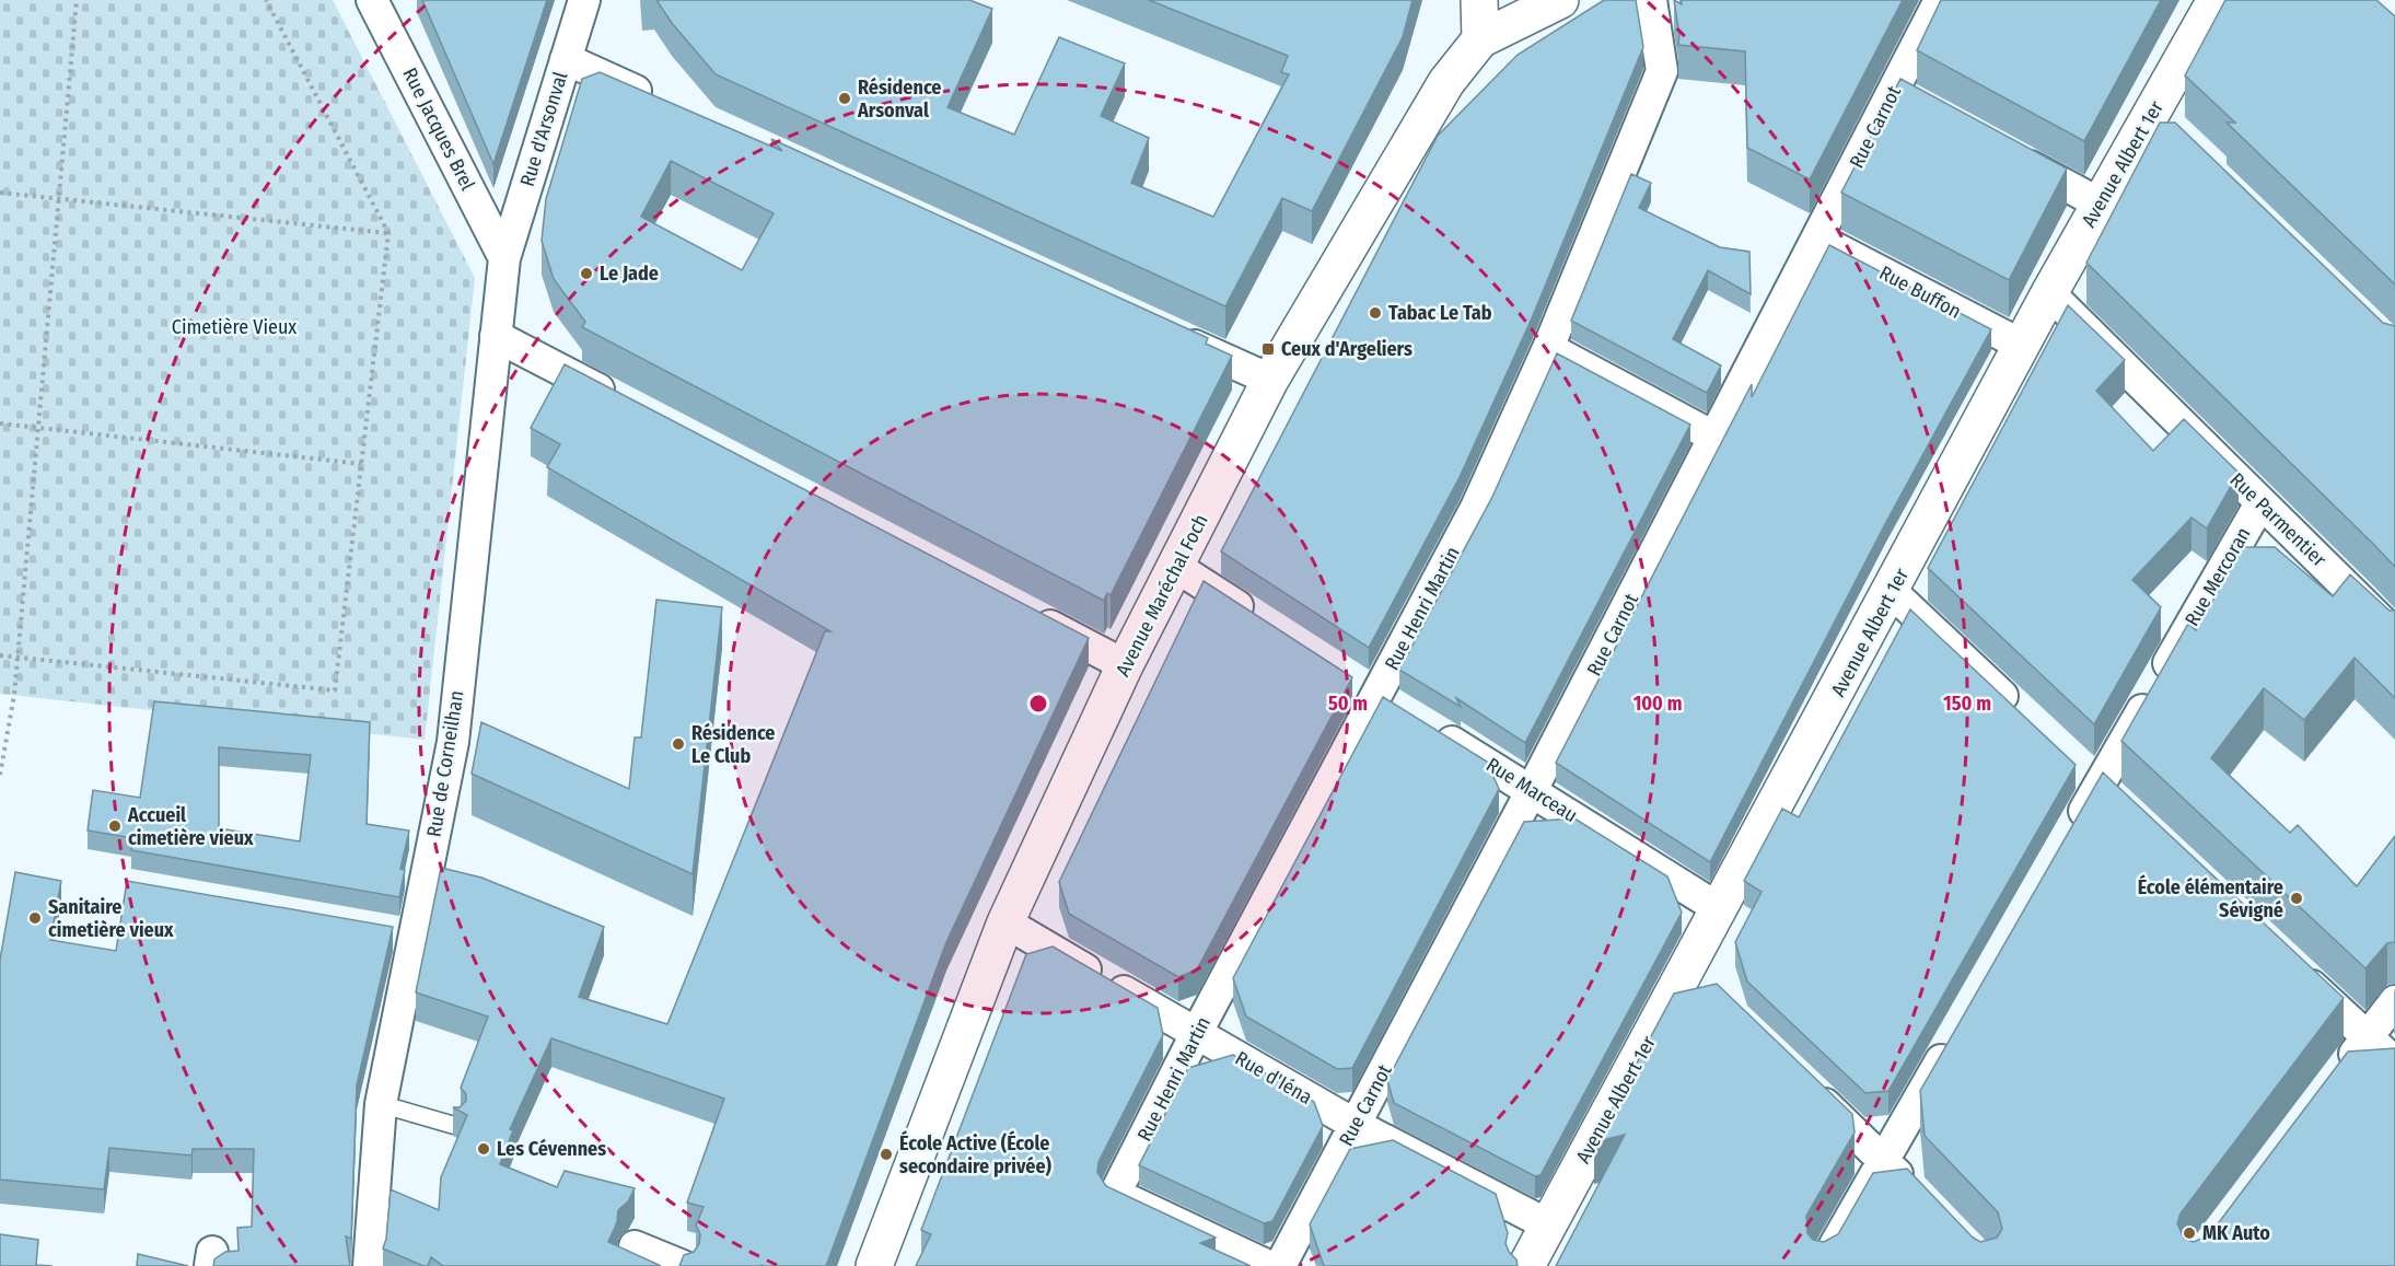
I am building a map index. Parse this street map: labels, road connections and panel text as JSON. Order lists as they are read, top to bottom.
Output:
{
  "streets": {
    "street": [
      "Rue Carnot",
      "Rue Jacques Brel",
      "Rue d'Arsonval",
      "Avenue Albert 1er",
      "Rue Buffon",
      "Rue Parmentier",
      "Rue Mercoran",
      "Avenue Maréchal Foch",
      "Rue Henri Martin",
      "Rue de Corneilhan",
      "Rue Marceau",
      "Rue d'Iéna"
    ]
  },
  "crossings": [
    ["Rue Carnot", "Rue Buffon"],
    ["Rue Carnot", "Rue Marceau"],
    ["Rue Carnot", "Rue d'Iéna"],
    ["Rue Jacques Brel", "Rue d'Arsonval"],
    ["Rue Jacques Brel", "Rue de Corneilhan"],
    ["Rue d'Arsonval", "Rue de Corneilhan"],
    ["Avenue Albert 1er", "Rue Buffon"],
    ["Avenue Albert 1er", "Rue Parmentier"],
    ["Avenue Albert 1er", "Rue Marceau"],
    ["Avenue Albert 1er", "Rue d'Iéna"],
    ["Rue Parmentier", "Rue Mercoran"],
    ["Avenue Maréchal Foch", "Rue d'Iéna"],
    ["Rue Henri Martin", "Rue d'Iéna"]
  ],
  "parks": ["Cimetière Vieux"],
  "places": {
    "other": [
      "Résidence Arsonval",
      "Le Jade",
      "Tabac Le Tab",
      "Résidence Le Club",
      "Accueil cimetière vieux",
      "École élémentaire Sévigné",
      "Sanitaire cimetière vieux",
      "Les Cévennes",
      "École Active (École secondaire privée)",
      "MK Auto"
    ],
    "transit": ["Ceux d'Argeliers"]
  },
  "rings": ["50 m", "100 m", "150 m"]
}
